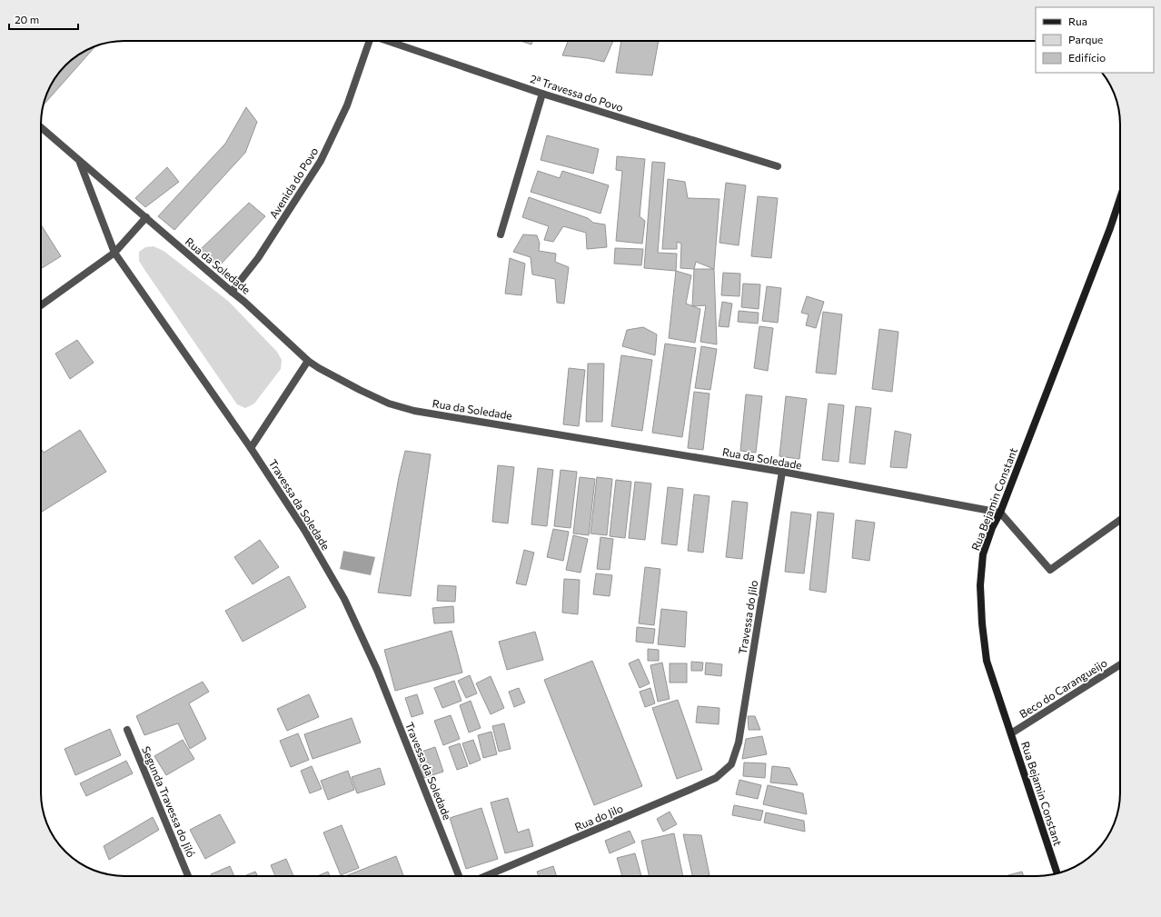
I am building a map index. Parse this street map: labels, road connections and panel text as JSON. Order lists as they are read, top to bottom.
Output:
{
  "streets": {
    "street": [
      "2ª Travessa do Povo",
      "Avenida do Povo",
      "Rua da Soledade",
      "Rua Bejamin Constant",
      "Travessa da Soledade",
      "Travessa do Jilo",
      "Beco do Carangueijo",
      "Segunda Travessa do Jiló",
      "Rua do Jilo"
    ]
  },
  "crossings": [
    ["Avenida do Povo", "Rua da Soledade"],
    ["Rua da Soledade", "Rua Bejamin Constant"],
    ["Rua da Soledade", "Travessa da Soledade"],
    ["Rua da Soledade", "Travessa do Jilo"],
    ["Rua Bejamin Constant", "Beco do Carangueijo"],
    ["Travessa do Jilo", "Rua do Jilo"]
  ],
  "legend": ["Rua", "Parque", "Edifício"],
  "scale_bar": "20 m"
}
